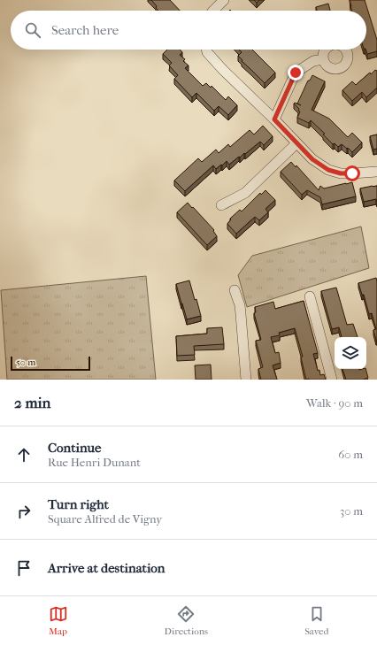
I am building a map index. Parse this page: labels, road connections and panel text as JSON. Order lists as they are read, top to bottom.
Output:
{
  "scale_bar": "50 m",
  "page": {
    "search": "Search here",
    "scale": "50 m",
    "heading": ["2 min", "Walk · 90 m"],
    "list": [
      ["Continue", "Rue Henri Dunant", "60 m"],
      ["Turn right", "Square Alfred de Vigny", "30 m"],
      "Arrive at destination"
    ],
    "nav": ["Map", "Directions", "Saved"]
  }
}
